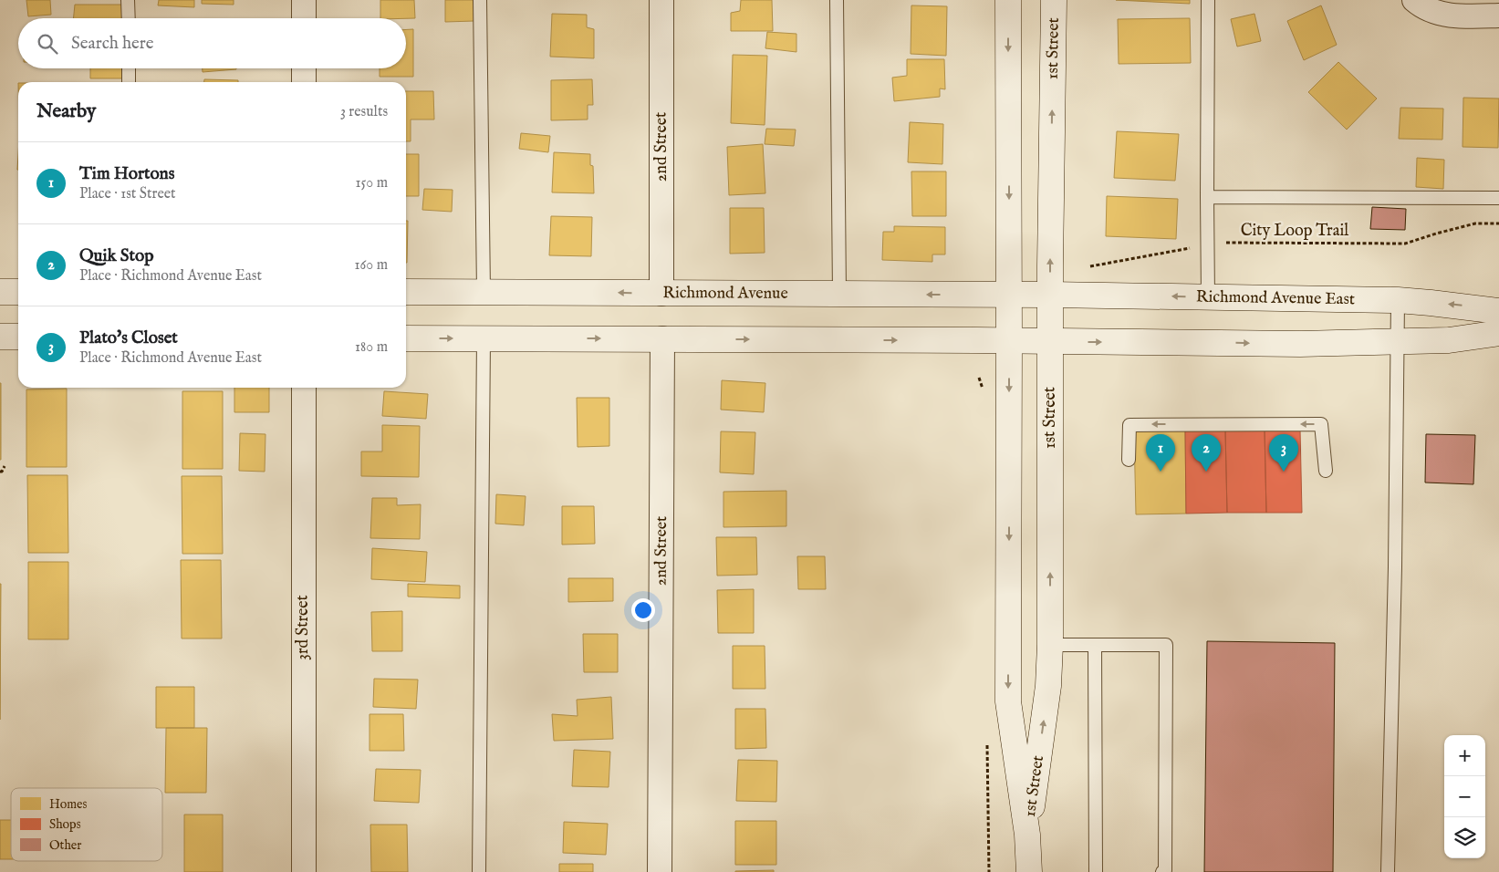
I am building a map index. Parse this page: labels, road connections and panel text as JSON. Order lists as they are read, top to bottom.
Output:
{
  "streets": {
    "main road": ["1st Street", "Richmond Avenue", "Richmond Avenue East"],
    "street": ["2nd Street", "3rd Street"],
    "path": ["City Loop Trail"]
  },
  "crossings": [
    ["1st Street", "Richmond Avenue"],
    ["1st Street", "Richmond Avenue East"],
    ["2nd Street", "Richmond Avenue"],
    ["Richmond Avenue", "Richmond Avenue East"]
  ],
  "legend": ["Homes", "Shops", "Other"],
  "page": {
    "search": "Search here",
    "heading": ["Nearby", "3 results"],
    "list": [
      {
        "mark": "1",
        "name": "Tim Hortons",
        "note": "Place · 1st Street",
        "value": "150 m"
      },
      {
        "mark": "2",
        "name": "Quik Stop",
        "note": "Place · Richmond Avenue East",
        "value": "160 m"
      },
      {
        "mark": "3",
        "name": "Plato's Closet",
        "note": "Place · Richmond Avenue East",
        "value": "180 m"
      }
    ],
    "pins": ["1", "2", "3"],
    "map_buttons": ["+", "−"]
  }
}
